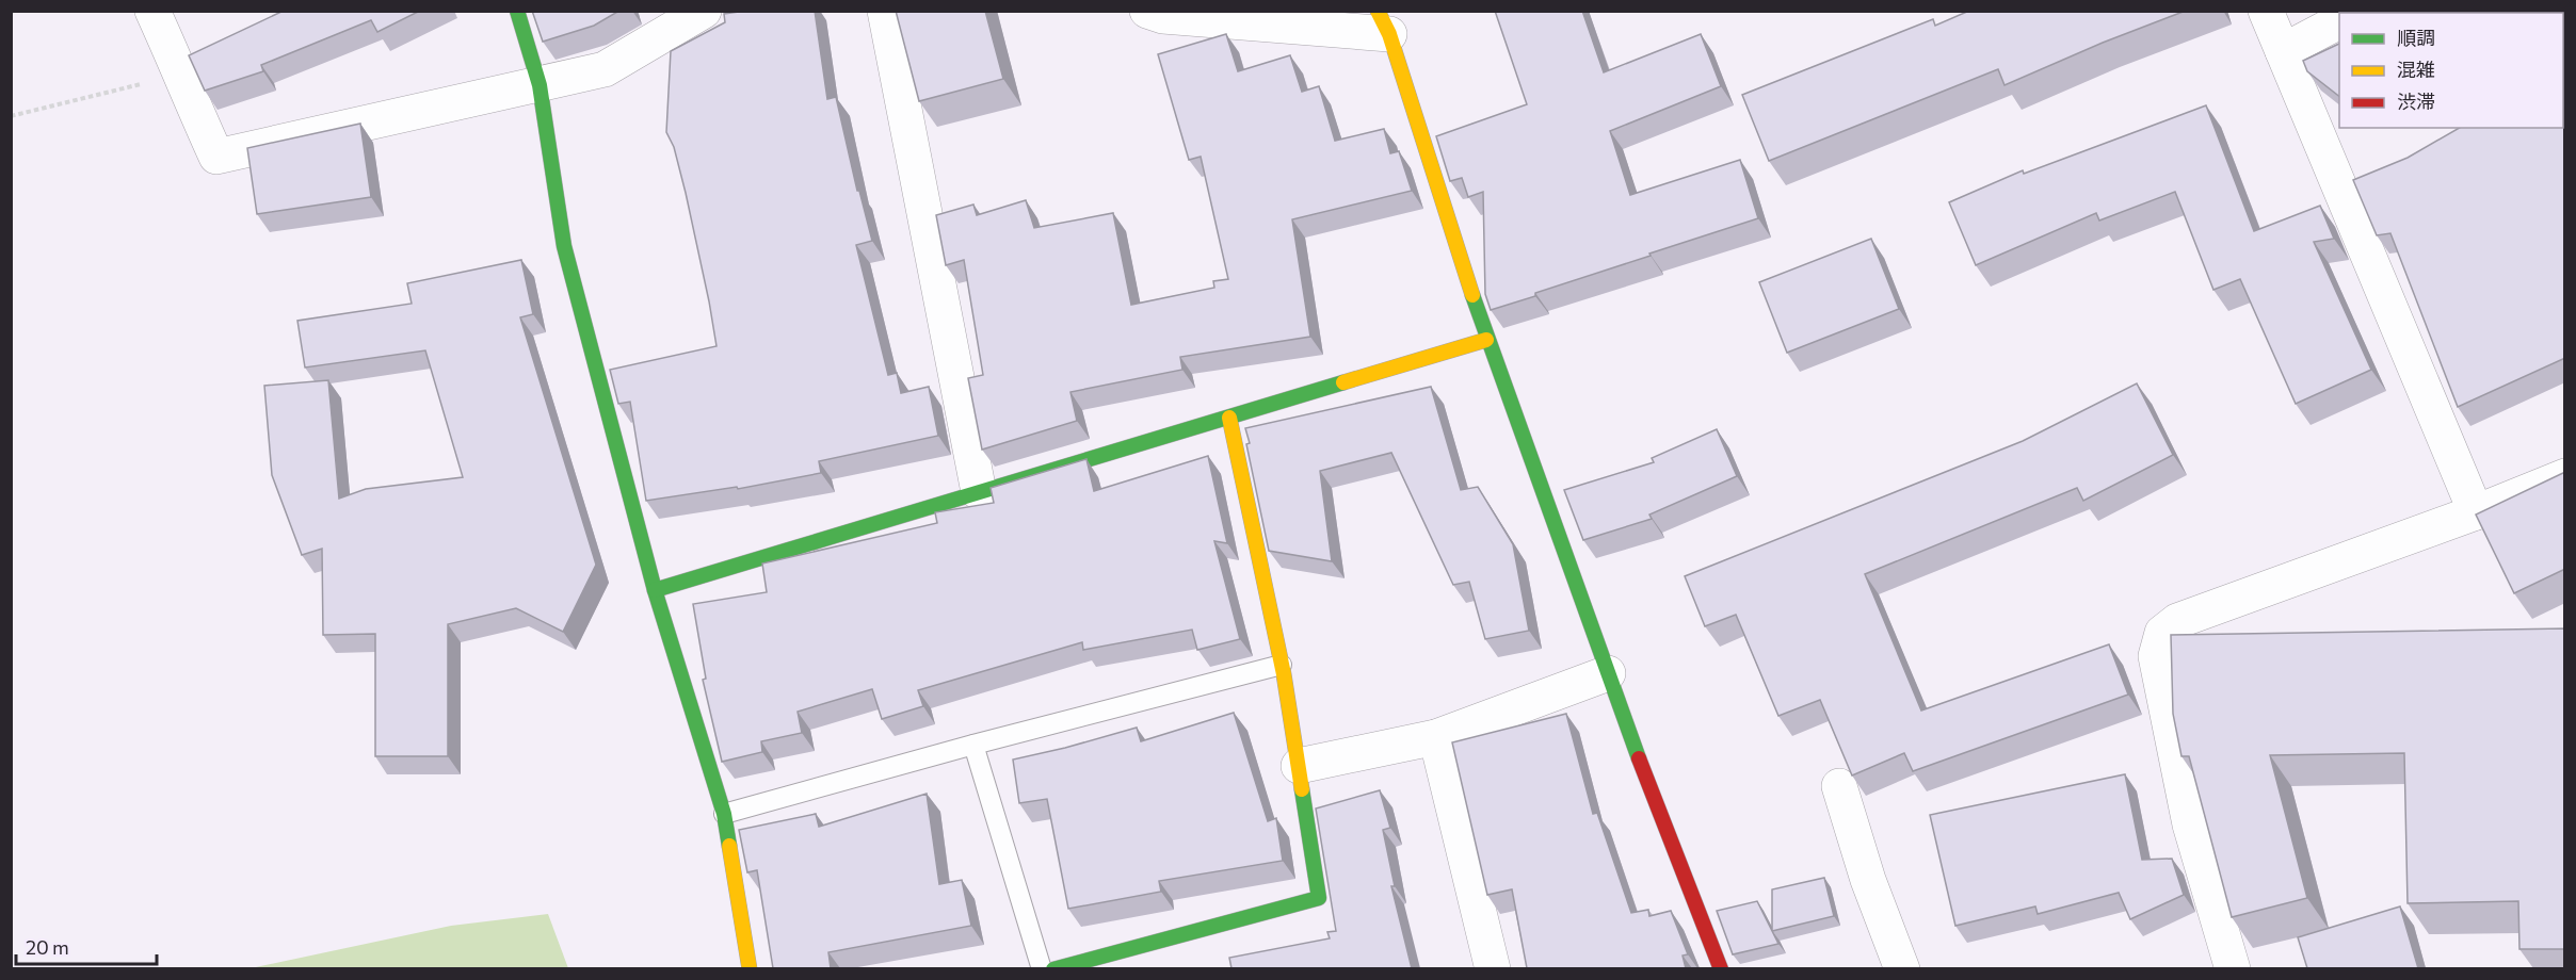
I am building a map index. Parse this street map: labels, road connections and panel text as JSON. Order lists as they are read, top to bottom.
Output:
{
  "legend": ["順調", "混雑", "渋滞"],
  "scale_bar": "20 m"
}
